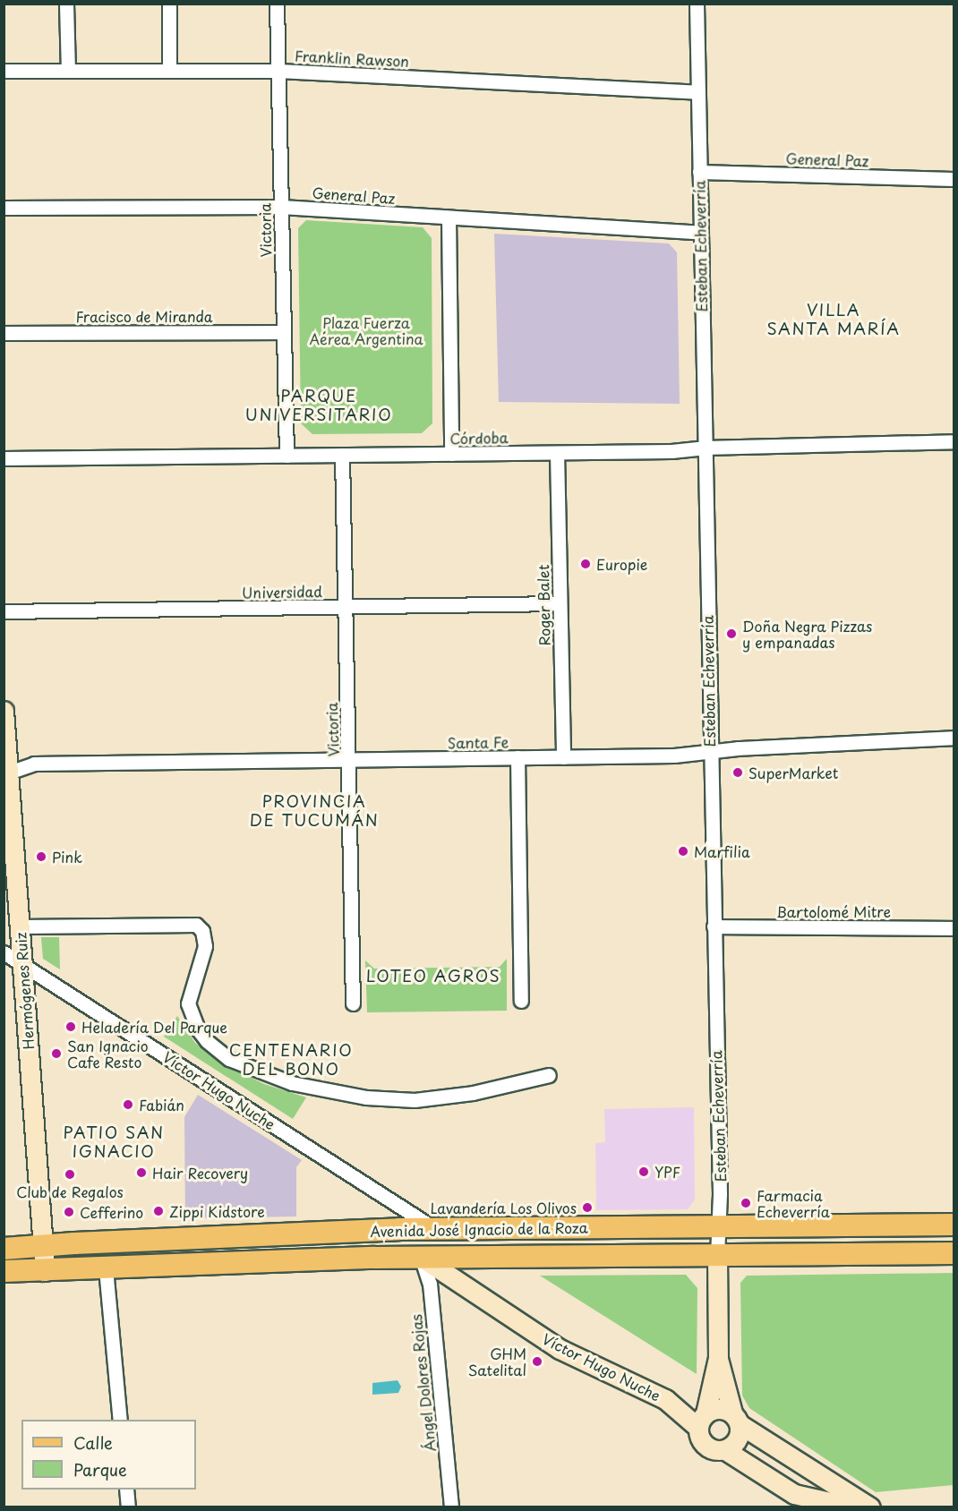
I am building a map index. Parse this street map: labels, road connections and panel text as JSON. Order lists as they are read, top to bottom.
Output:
{
  "streets": {
    "main road": ["Avenida José Ignacio de la Roza"],
    "street": [
      "Franklin Rawson",
      "General Paz",
      "Victoria",
      "Esteban Echeverría",
      "Fracisco de Miranda",
      "Córdoba",
      "Universidad",
      "Roger Balet",
      "Santa Fe",
      "Bartolomé Mitre",
      "Hermógenes Ruiz",
      "Víctor Hugo Nuche",
      "Ángel Dolores Rojas"
    ]
  },
  "crossings": [
    ["Franklin Rawson", "Victoria"],
    ["Franklin Rawson", "Esteban Echeverría"],
    ["General Paz", "Victoria"],
    ["General Paz", "Esteban Echeverría"],
    ["Victoria", "Fracisco de Miranda"],
    ["Victoria", "Córdoba"],
    ["Victoria", "Universidad"],
    ["Victoria", "Santa Fe"],
    ["Esteban Echeverría", "Córdoba"],
    ["Esteban Echeverría", "Santa Fe"],
    ["Esteban Echeverría", "Bartolomé Mitre"],
    ["Esteban Echeverría", "Víctor Hugo Nuche"],
    ["Esteban Echeverría", "Avenida José Ignacio de la Roza"],
    ["Córdoba", "Roger Balet"],
    ["Universidad", "Roger Balet"],
    ["Roger Balet", "Santa Fe"],
    ["Santa Fe", "Hermógenes Ruiz"],
    ["Hermógenes Ruiz", "Víctor Hugo Nuche"],
    ["Hermógenes Ruiz", "Avenida José Ignacio de la Roza"],
    ["Víctor Hugo Nuche", "Avenida José Ignacio de la Roza"],
    ["Víctor Hugo Nuche", "Ángel Dolores Rojas"],
    ["Avenida José Ignacio de la Roza", "Ángel Dolores Rojas"]
  ],
  "districts": [
    "VILLA SANTA MARÍA",
    "PARQUE UNIVERSITARIO",
    "PROVINCIA DE TUCUMÁN",
    "LOTEO AGROS",
    "CENTENARIO DEL BONO",
    "PATIO SAN IGNACIO"
  ],
  "parks": ["Plaza Fuerza Aérea Argentina"],
  "places": [
    "Europie",
    "Doña Negra Pizzas y empanadas",
    "SuperMarket",
    "Marfilia",
    "Pink",
    "Heladería Del Parque",
    "San Ignacio Cafe Resto",
    "Fabián",
    "YPF",
    "Hair Recovery",
    "Club de Regalos",
    "Farmacia Echeverría",
    "Lavandería Los Olivos",
    "Zippi Kidstore",
    "Cefferino",
    "GHM Satelital"
  ],
  "legend": ["Calle", "Parque"]
}
